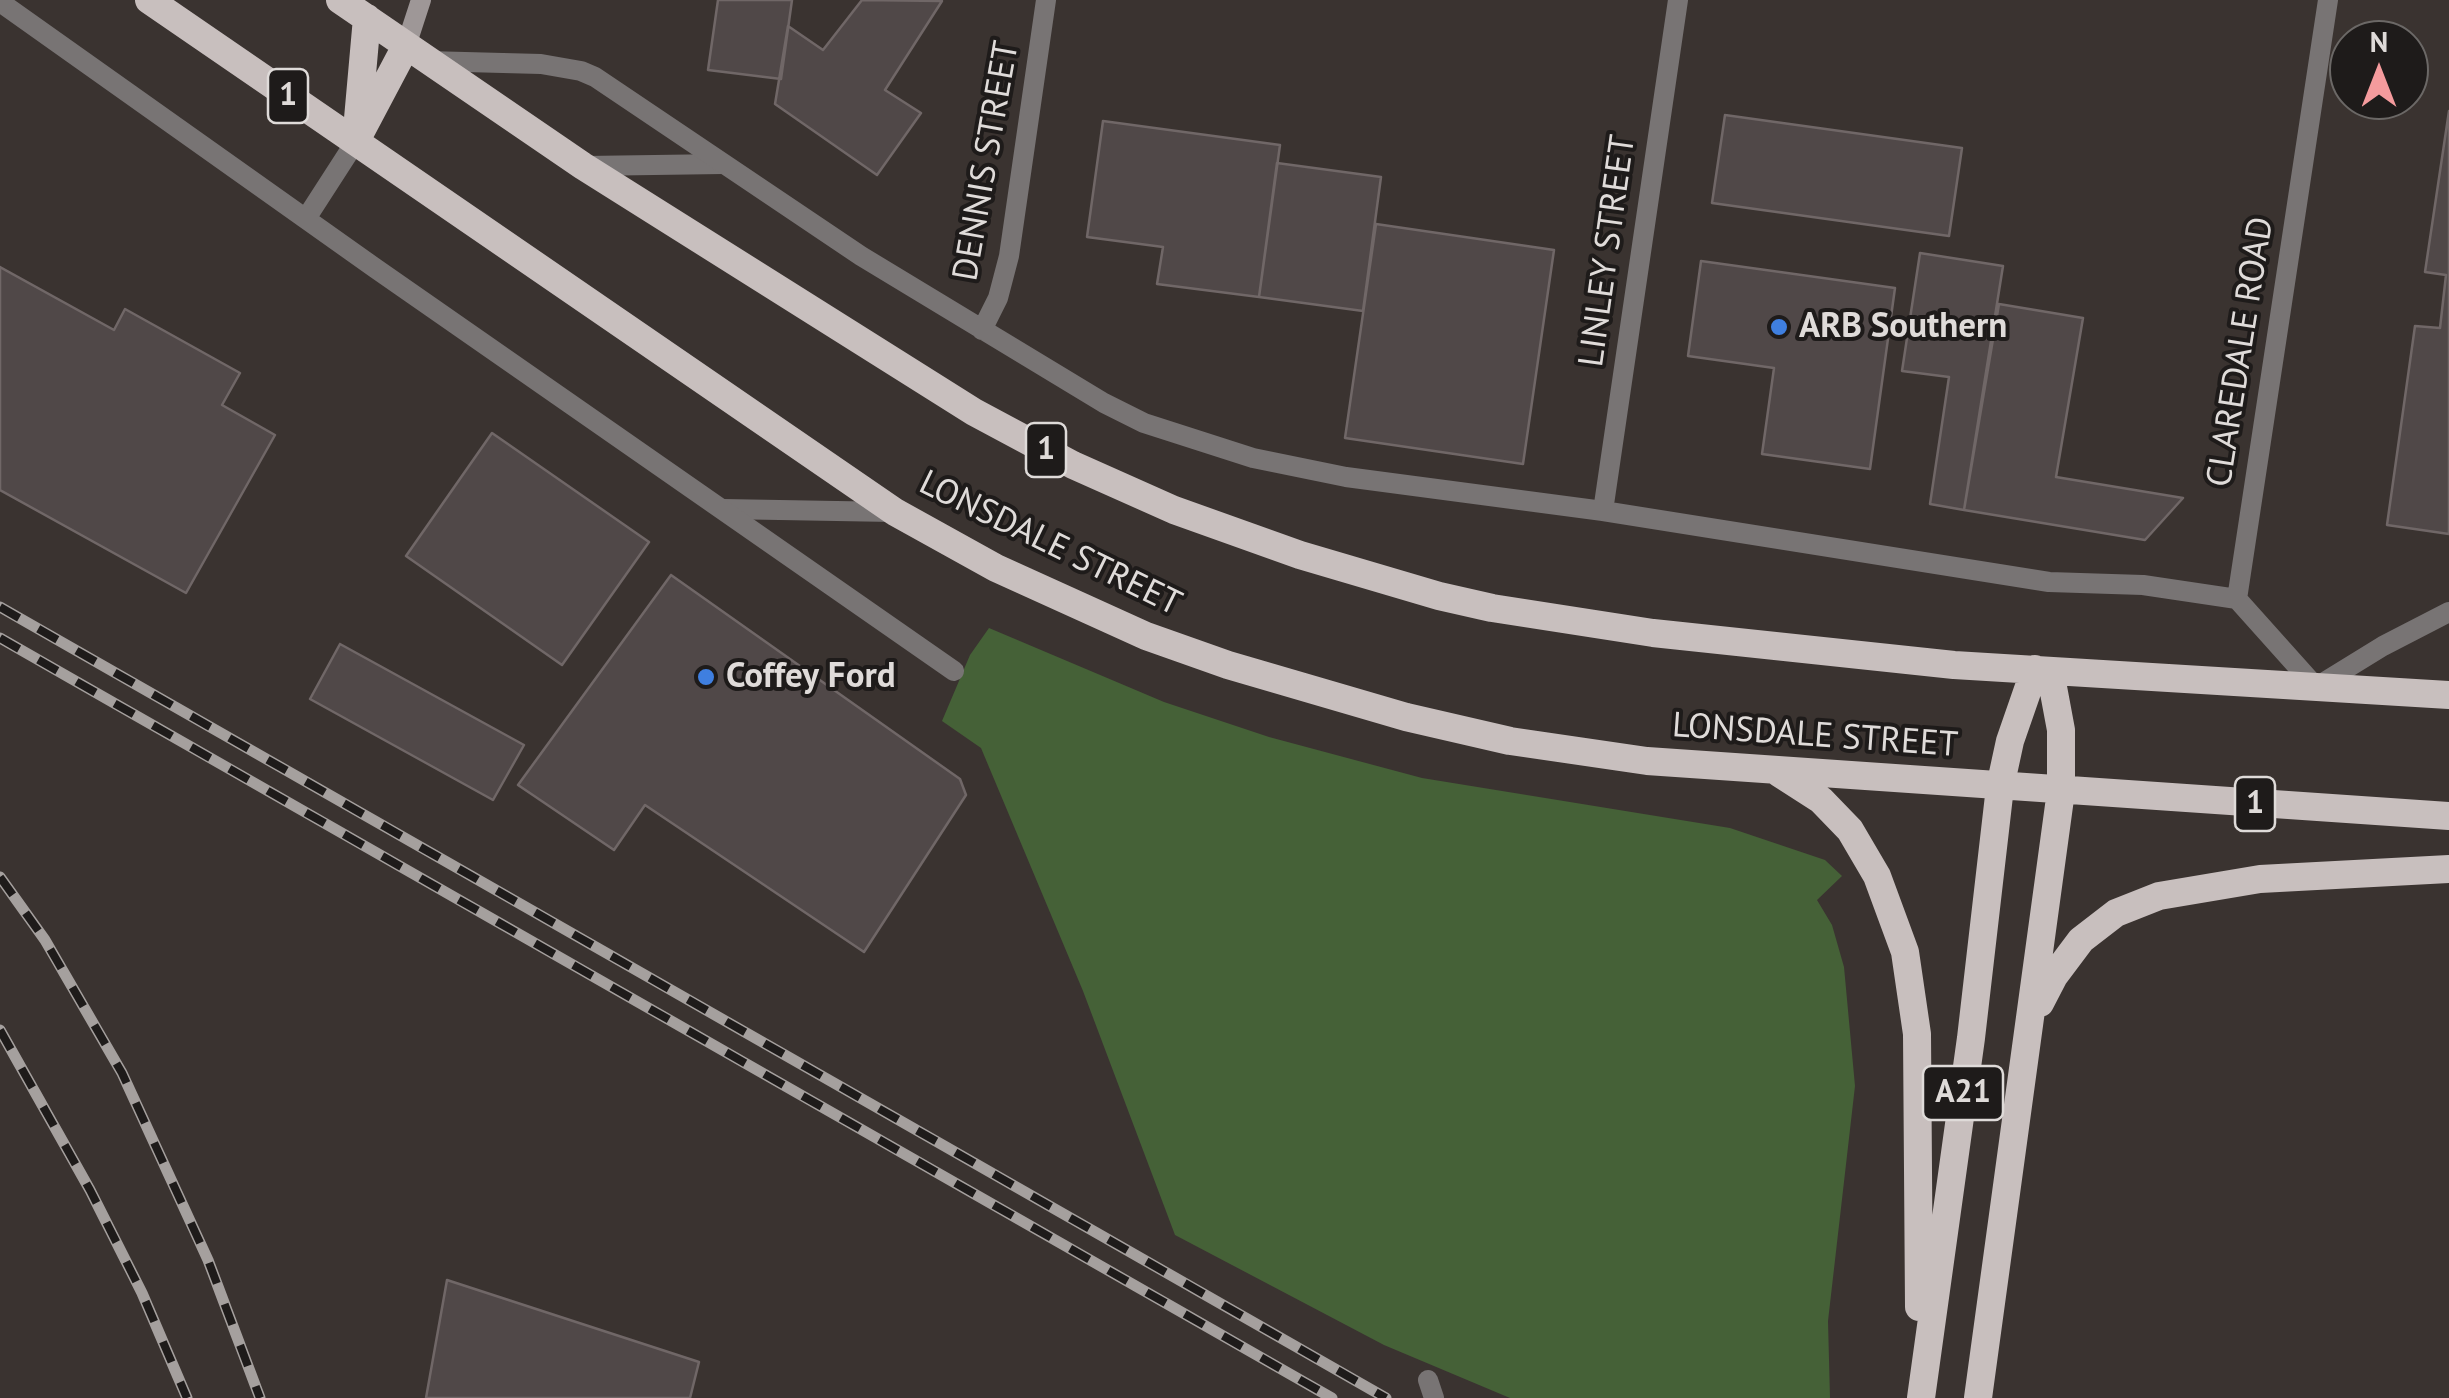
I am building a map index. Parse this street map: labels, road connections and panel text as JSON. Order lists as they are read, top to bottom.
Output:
{
  "streets": {
    "highway": ["1", "LONSDALE STREET", "A21"],
    "street": ["DENNIS STREET", "LINLEY STREET", "CLAREDALE ROAD"]
  },
  "crossings": [
    ["1", "LONSDALE STREET"],
    ["1", "A21"],
    ["LONSDALE STREET", "A21"]
  ],
  "places": ["ARB Southern", "Coffey Ford"],
  "north": "top"
}
